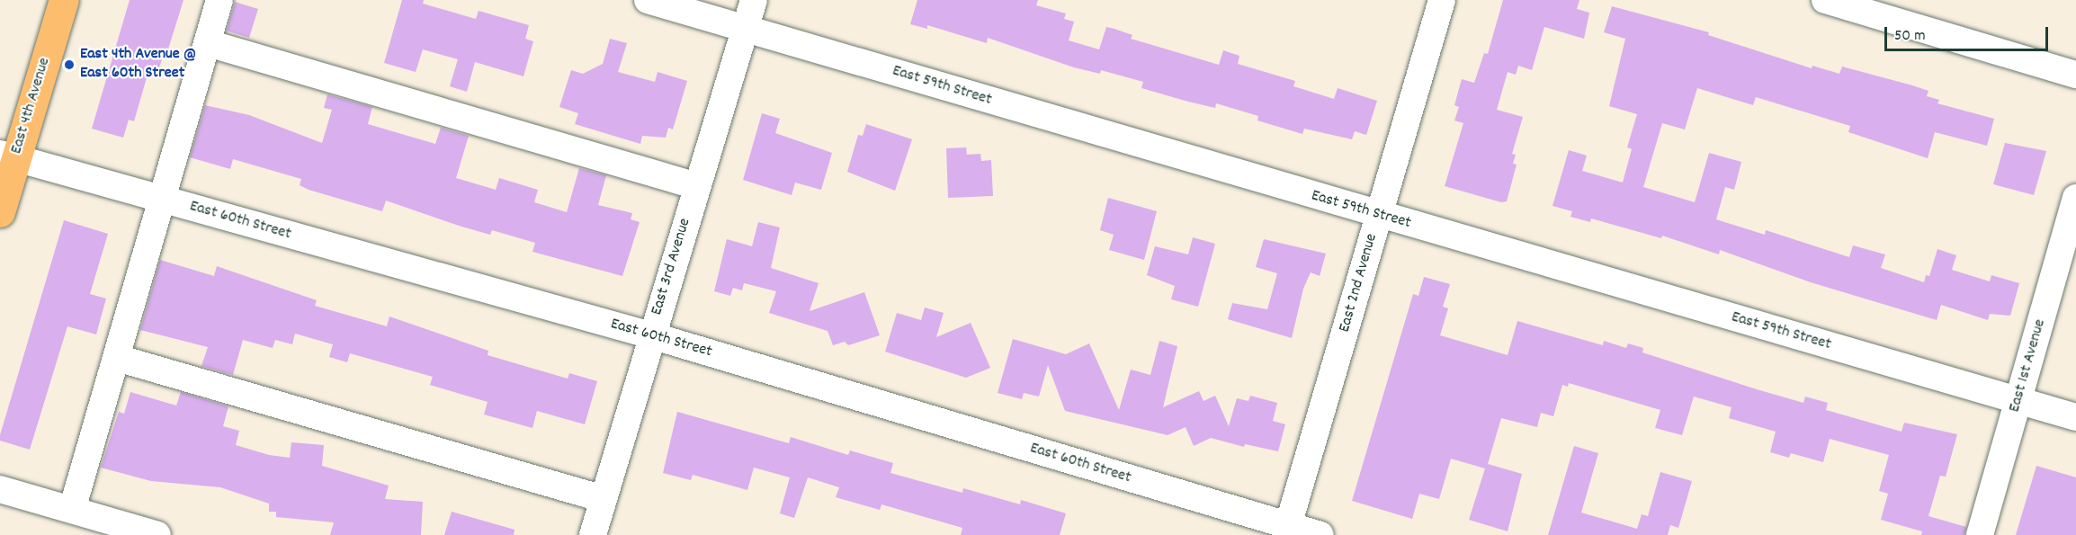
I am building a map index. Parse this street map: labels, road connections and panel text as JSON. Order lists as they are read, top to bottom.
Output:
{
  "streets": {
    "main road": ["East 4th Avenue"],
    "street": [
      "East 59th Street",
      "East 60th Street",
      "East 3rd Avenue",
      "East 2nd Avenue",
      "East 1st Avenue"
    ]
  },
  "crossings": [
    ["East 59th Street", "East 3rd Avenue"],
    ["East 59th Street", "East 2nd Avenue"],
    ["East 59th Street", "East 1st Avenue"],
    ["East 4th Avenue", "East 60th Street"],
    ["East 60th Street", "East 3rd Avenue"],
    ["East 60th Street", "East 2nd Avenue"]
  ],
  "places": ["East 4th Avenue @ East 60th Street"],
  "scale_bar": "50 m"
}
